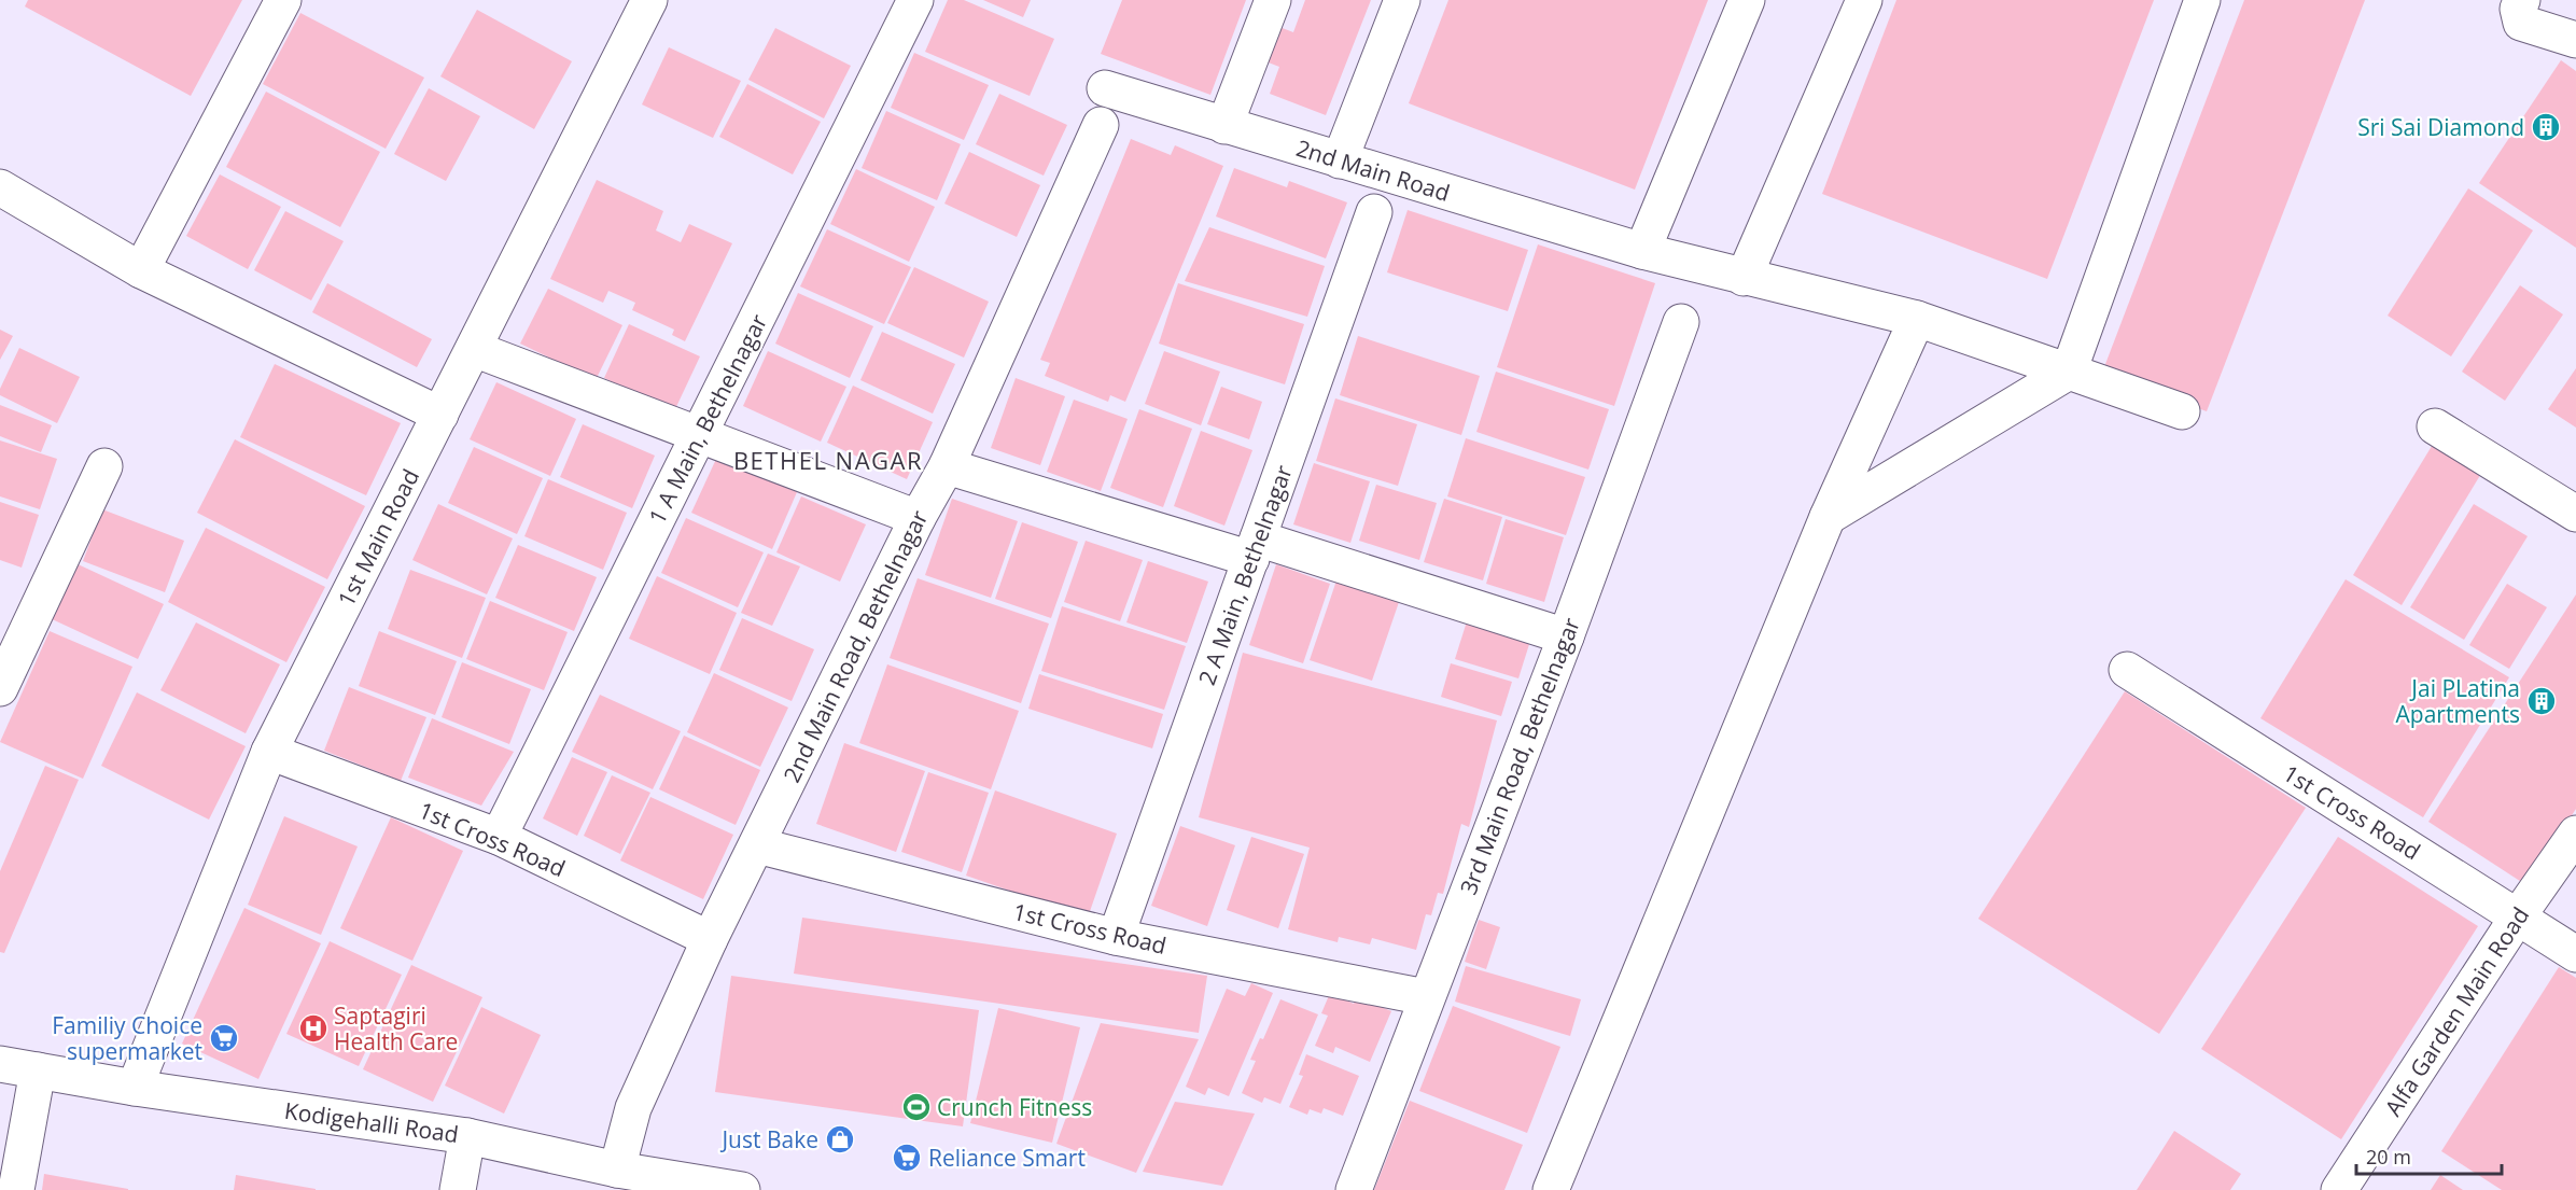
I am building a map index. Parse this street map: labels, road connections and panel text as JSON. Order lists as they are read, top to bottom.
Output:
{
  "streets": {
    "street": [
      "2nd Main Road",
      "1 A Main, Bethelnagar",
      "1st Main Road",
      "2 A Main, Bethelnagar",
      "2nd Main Road, Bethelnagar",
      "3rd Main Road, Bethelnagar",
      "1st Cross Road",
      "Alfa Garden Main Road",
      "Kodigehalli Road"
    ]
  },
  "crossings": [
    ["1 A Main, Bethelnagar", "1st Cross Road"],
    ["1st Main Road", "1st Cross Road"],
    ["1st Main Road", "Kodigehalli Road"],
    ["2 A Main, Bethelnagar", "1st Cross Road"],
    ["2nd Main Road, Bethelnagar", "1st Cross Road"],
    ["2nd Main Road, Bethelnagar", "Kodigehalli Road"],
    ["3rd Main Road, Bethelnagar", "1st Cross Road"],
    ["1st Cross Road", "Alfa Garden Main Road"]
  ],
  "districts": ["BETHEL NAGAR"],
  "places": {
    "building": ["Sri Sai Diamond", "Jai PLatina Apartments"],
    "hospital": ["Saptagiri Health Care"],
    "supermarket": ["Familiy Choice supermarket", "Reliance Smart"],
    "sports": ["Crunch Fitness"],
    "shop": ["Just Bake"]
  },
  "scale_bar": "20 m"
}
